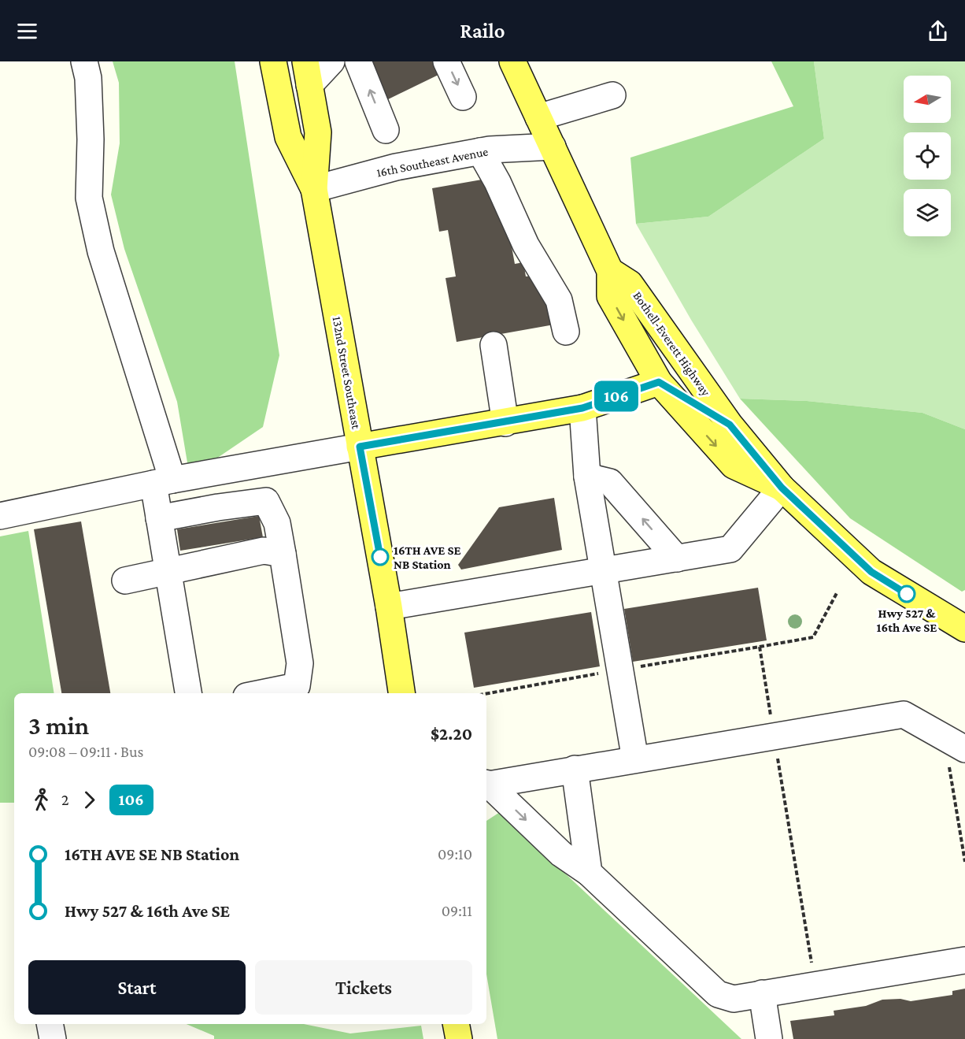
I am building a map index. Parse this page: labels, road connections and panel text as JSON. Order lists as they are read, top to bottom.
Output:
{
  "streets": {
    "main road": ["Bothell-Everett Highway", "132nd Street Southeast"],
    "street": ["16th Southeast Avenue"]
  },
  "crossings": [
    ["16th Southeast Avenue", "Bothell-Everett Highway"],
    ["16th Southeast Avenue", "132nd Street Southeast"]
  ],
  "places": ["16TH AVE SE NB Station", "Hwy 527 & 16th Ave SE"],
  "lines": ["bus line 106"],
  "north": "left",
  "page": {
    "header": "Railo",
    "on_map": "106",
    "heading": ["3 min", "09:08 – 09:11 · Bus", "$2.20"],
    "legs": ["2", "106"],
    "list": [
      {
        "name": "16TH AVE SE NB Station",
        "value": "09:10"
      },
      {
        "name": "Hwy 527 & 16th Ave SE",
        "value": "09:11"
      }
    ],
    "buttons": ["Start", "Tickets"]
  }
}
